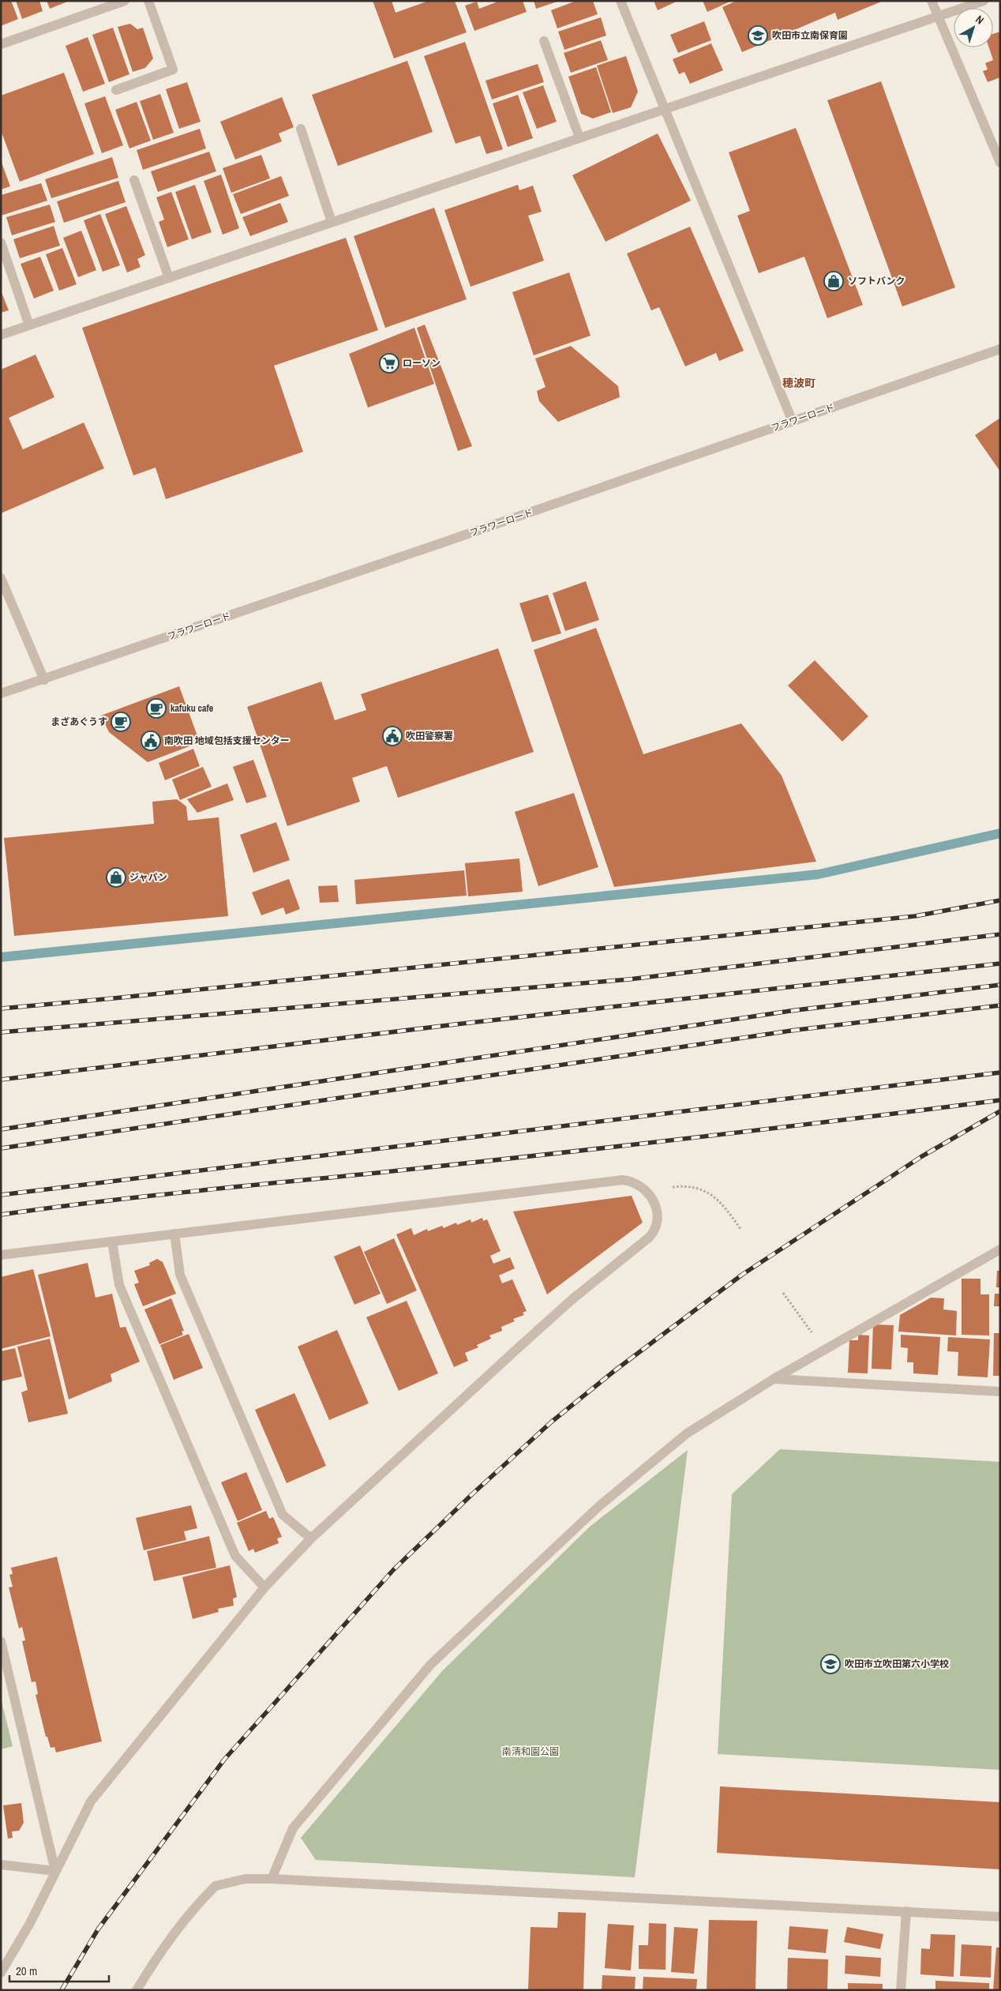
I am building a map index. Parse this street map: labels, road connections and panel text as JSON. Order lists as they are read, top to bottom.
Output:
{
  "streets": {
    "street": ["フラワーロード"]
  },
  "districts": ["穂波町"],
  "parks": ["南清和園公園"],
  "places": {
    "school or university": ["吹田市立南保育園", "吹田市立吹田第六小学校"],
    "shop": ["ソフトバンク", "ジャパン"],
    "supermarket": ["ローソン"],
    "cafe": ["kafuku cafe", "まざあぐうす"],
    "public building": ["吹田警察署", "南吹田 地域包括支援センター"]
  },
  "scale_bar": "20 m",
  "north": "top right"
}
